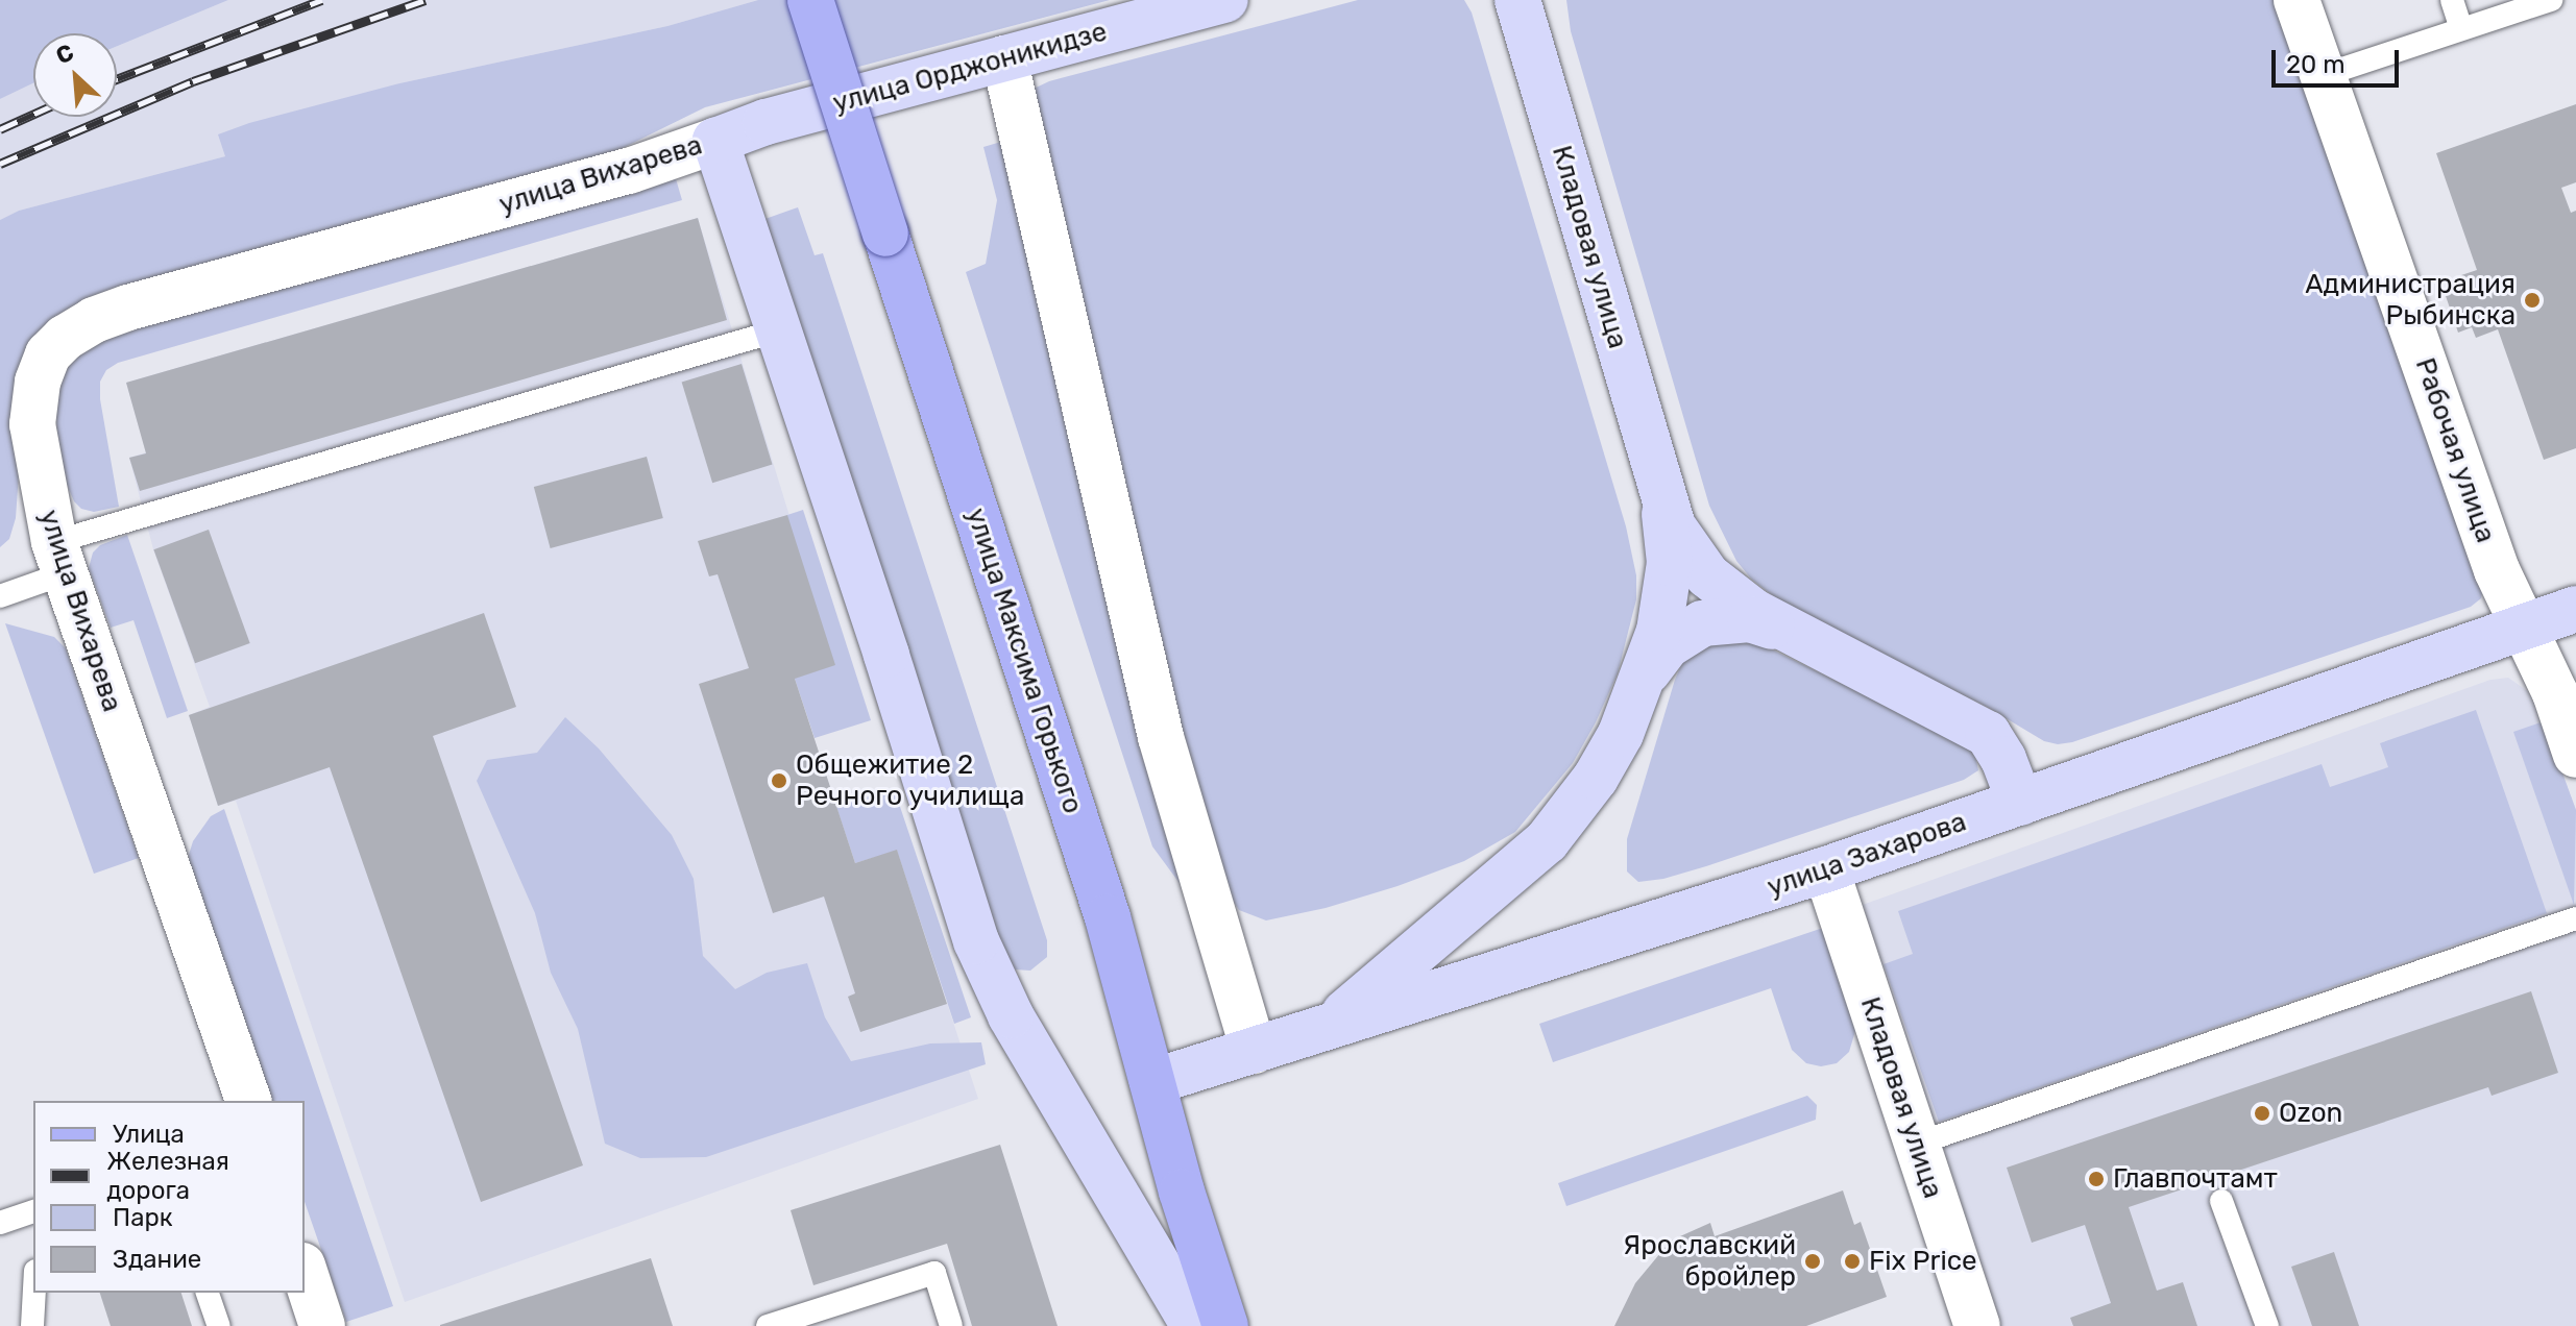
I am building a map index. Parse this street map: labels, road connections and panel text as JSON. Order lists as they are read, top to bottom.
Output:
{
  "streets": {
    "main road": ["улица Максима Горького"],
    "street": [
      "улица Орджоникидзе",
      "улица Вихарева",
      "Кладовая улица",
      "Рабочая улица",
      "улица Захарова"
    ]
  },
  "crossings": [
    ["улица Орджоникидзе", "улица Вихарева"],
    ["Кладовая улица", "улица Захарова"],
    ["Рабочая улица", "улица Захарова"],
    ["улица Максима Горького", "улица Захарова"]
  ],
  "places": [
    "Администрация Рыбинска",
    "Общежитие 2 Речного училища",
    "Ozon",
    "Главпочтамт",
    "Ярославский бройлер",
    "Fix Price"
  ],
  "legend": [
    "Улица",
    "Железная дорога",
    "Парк",
    "Здание"
  ],
  "scale_bar": "20 m",
  "north": "top left"
}
